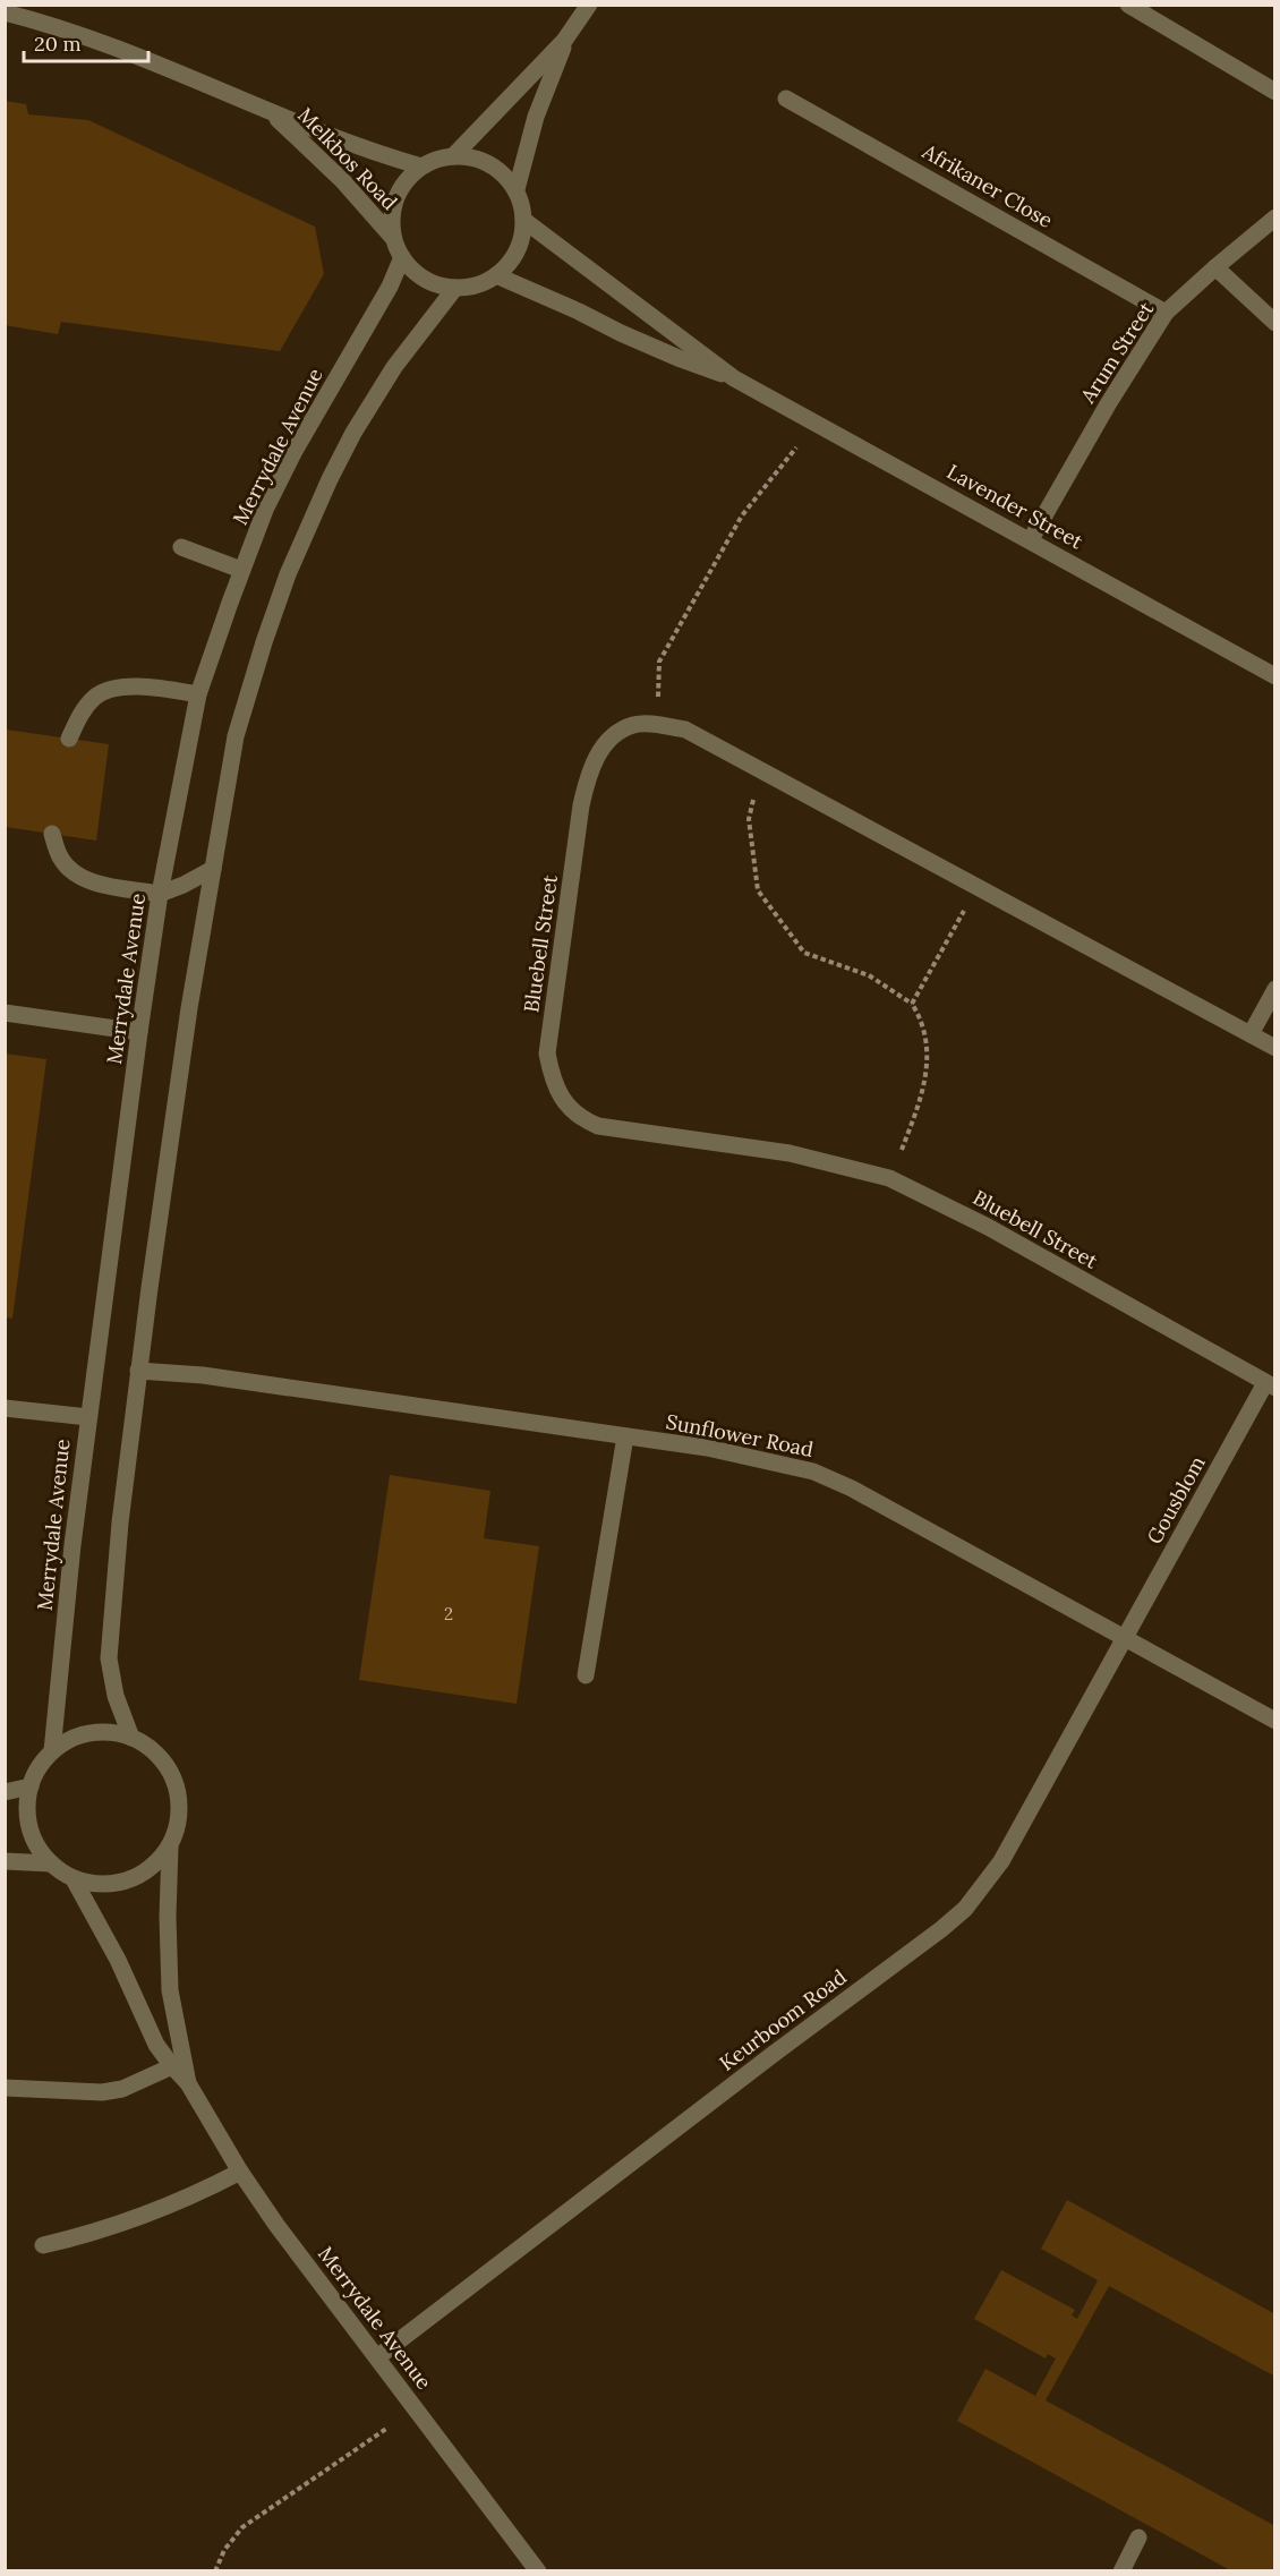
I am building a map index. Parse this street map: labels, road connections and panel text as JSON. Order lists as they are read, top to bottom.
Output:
{
  "streets": {
    "street": [
      "Melkbos Road",
      "Afrikaner Close",
      "Arum Street",
      "Merrydale Avenue",
      "Lavender Street",
      "Bluebell Street",
      "Sunflower Road",
      "Gousblom",
      "Keurboom Road"
    ]
  },
  "crossings": [
    ["Melkbos Road", "Merrydale Avenue"],
    ["Melkbos Road", "Lavender Street"],
    ["Afrikaner Close", "Arum Street"],
    ["Arum Street", "Lavender Street"],
    ["Merrydale Avenue", "Lavender Street"],
    ["Merrydale Avenue", "Keurboom Road"],
    ["Bluebell Street", "Gousblom"],
    ["Sunflower Road", "Gousblom"],
    ["Sunflower Road", "Keurboom Road"],
    ["Gousblom", "Keurboom Road"]
  ],
  "house_numbers": ["2"],
  "scale_bar": "20 m"
}
